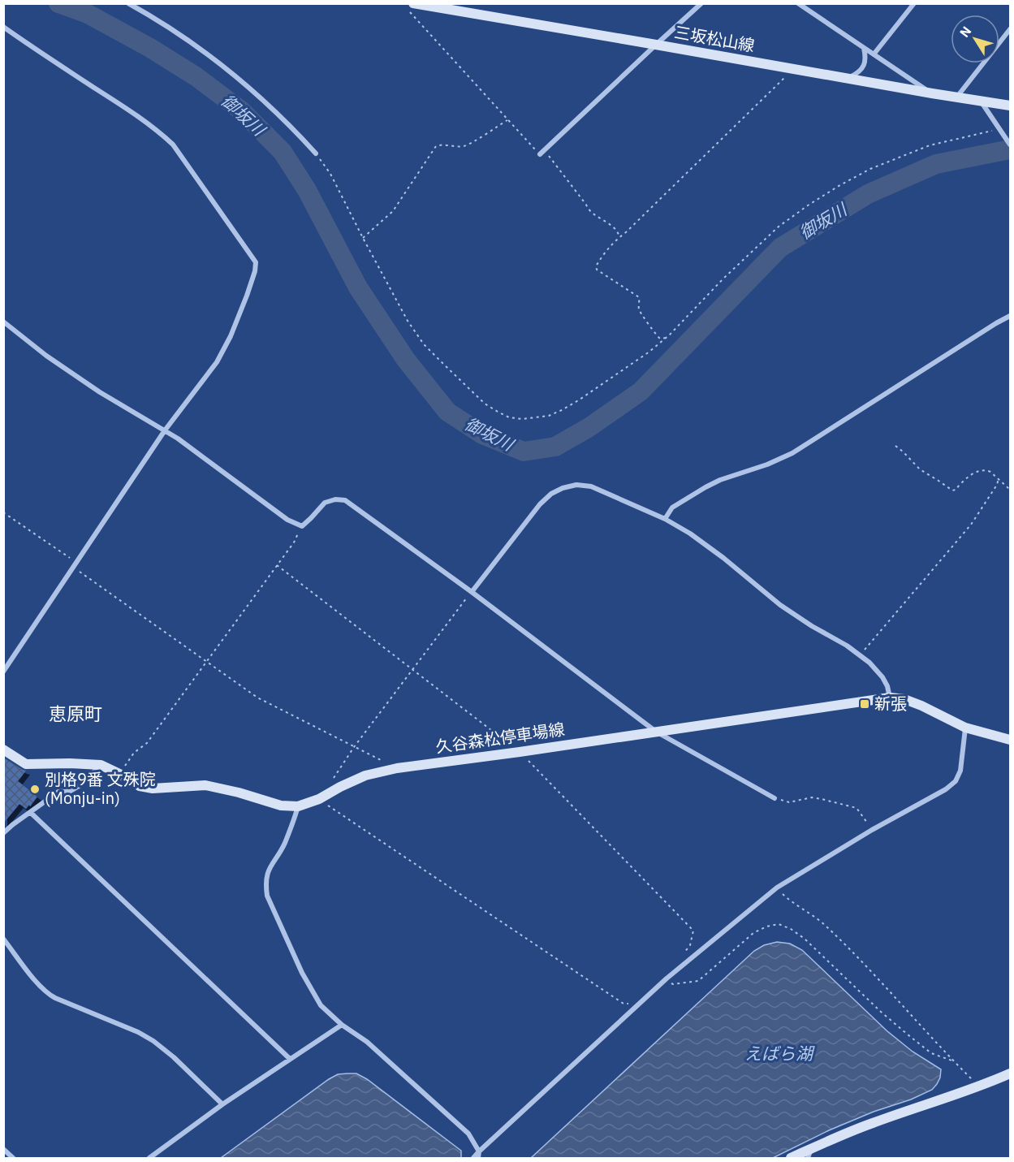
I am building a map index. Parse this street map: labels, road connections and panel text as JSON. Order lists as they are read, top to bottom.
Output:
{
  "streets": {
    "main road": ["三坂松山線", "久谷森松停車場線"]
  },
  "districts": ["恵原町"],
  "water": ["御坂川", "えばら湖"],
  "places": {
    "transit": ["新張"],
    "other": ["別格9番 文殊院 (Monju-in)"]
  },
  "north": "top left"
}
